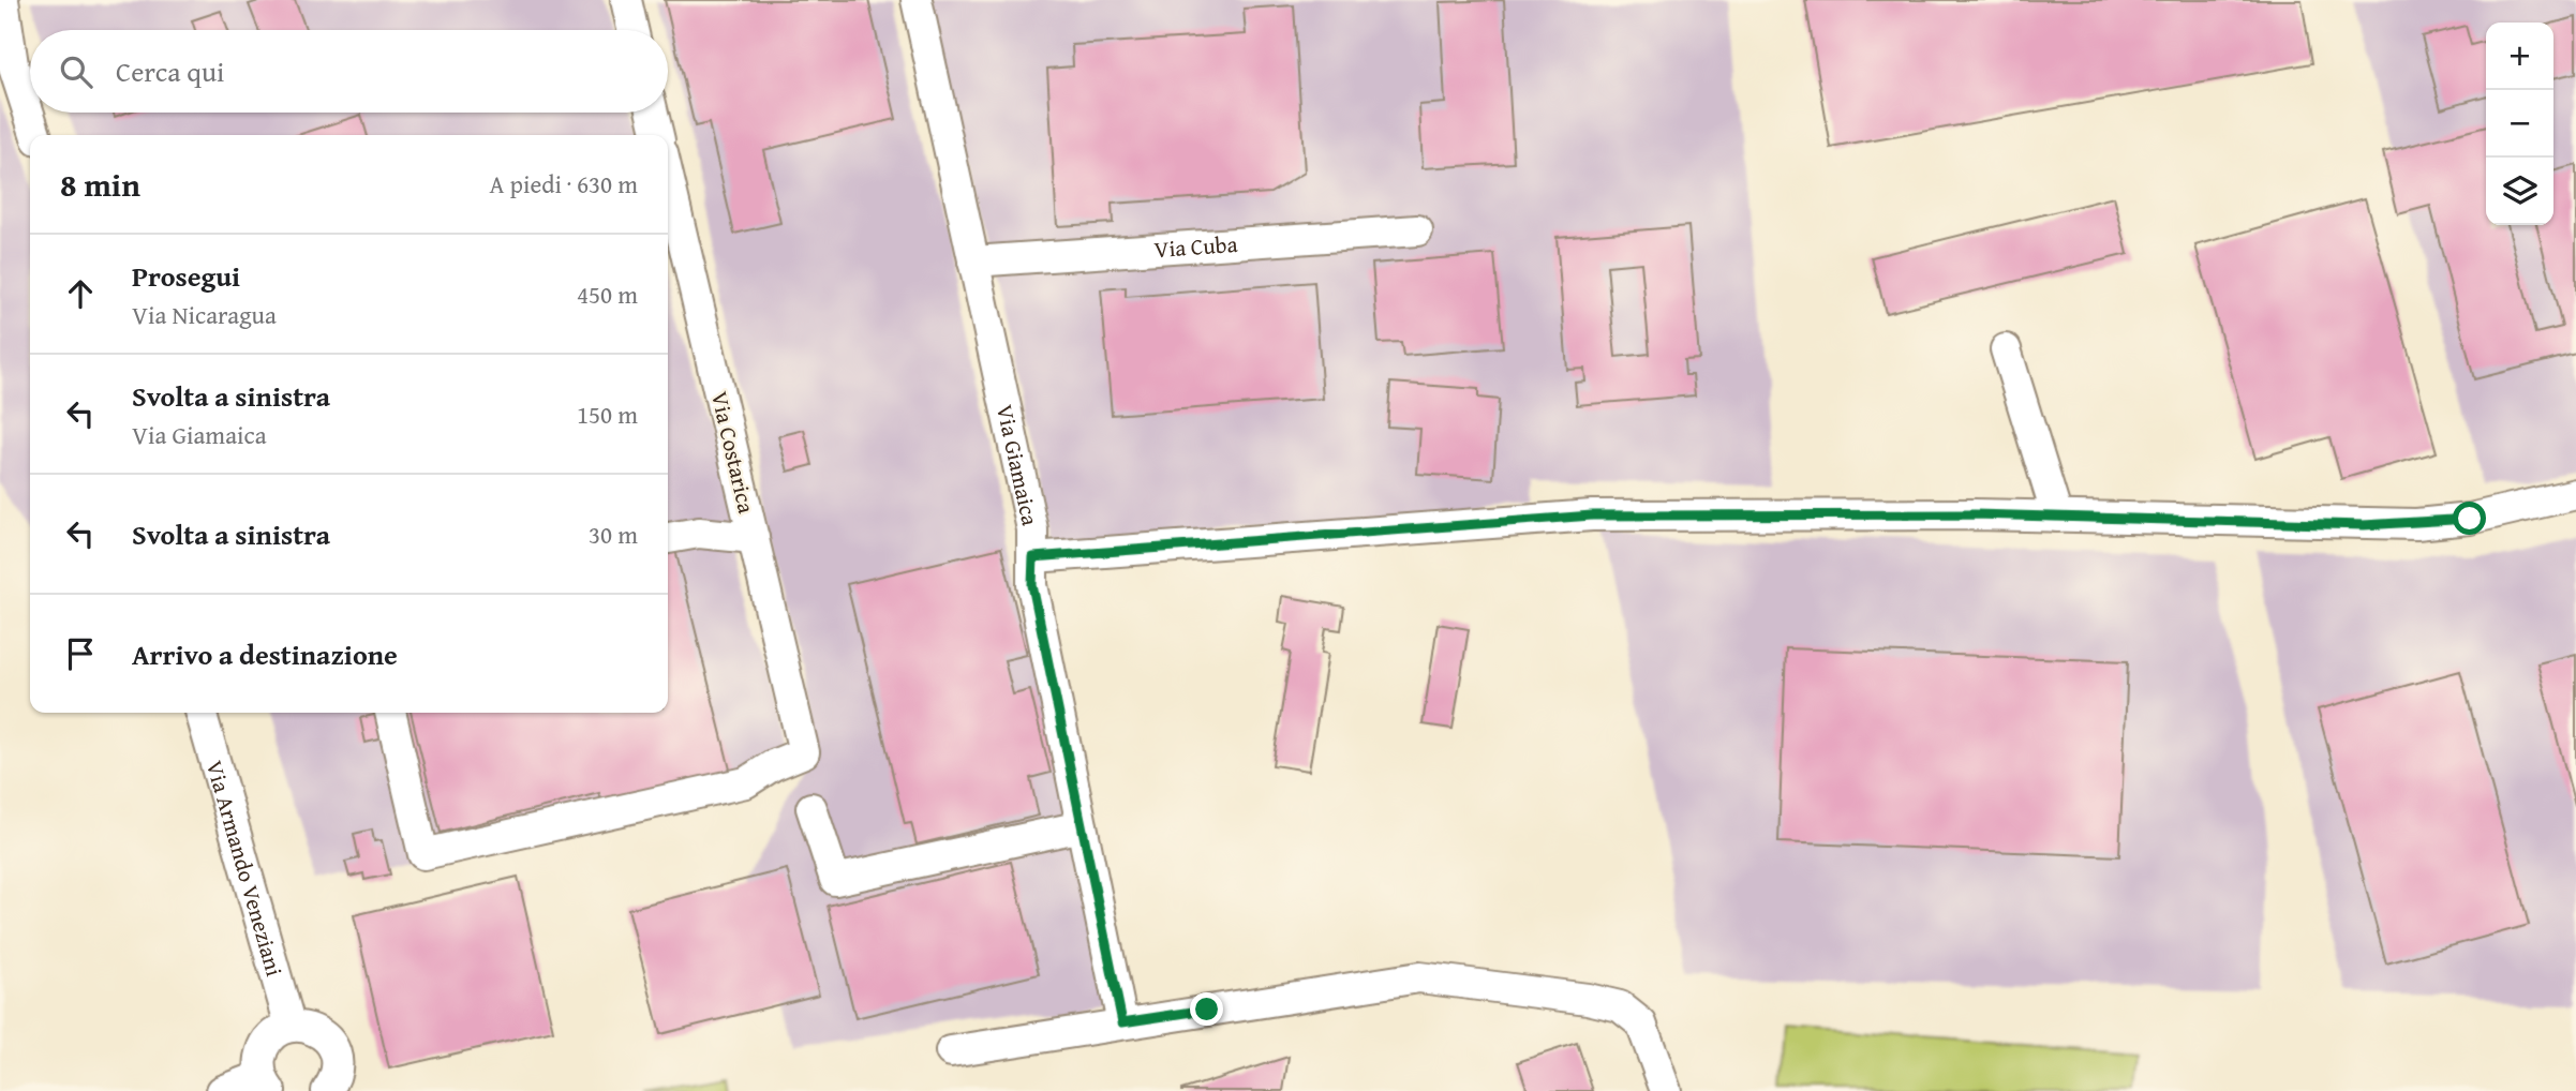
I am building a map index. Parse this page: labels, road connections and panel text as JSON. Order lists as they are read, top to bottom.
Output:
{
  "streets": {
    "street": [
      "Via Cuba",
      "Via Costarica",
      "Via Giamaica",
      "Via Armando Veneziani"
    ]
  },
  "crossings": [
    ["Via Cuba", "Via Giamaica"]
  ],
  "page": {
    "map_buttons": ["+", "−"],
    "search": "Cerca qui",
    "heading": ["8 min", "A piedi · 630 m"],
    "list": [
      ["Prosegui", "Via Nicaragua", "450 m"],
      ["Svolta a sinistra", "Via Giamaica", "150 m"],
      ["Svolta a sinistra", "30 m"],
      "Arrivo a destinazione"
    ]
  }
}
